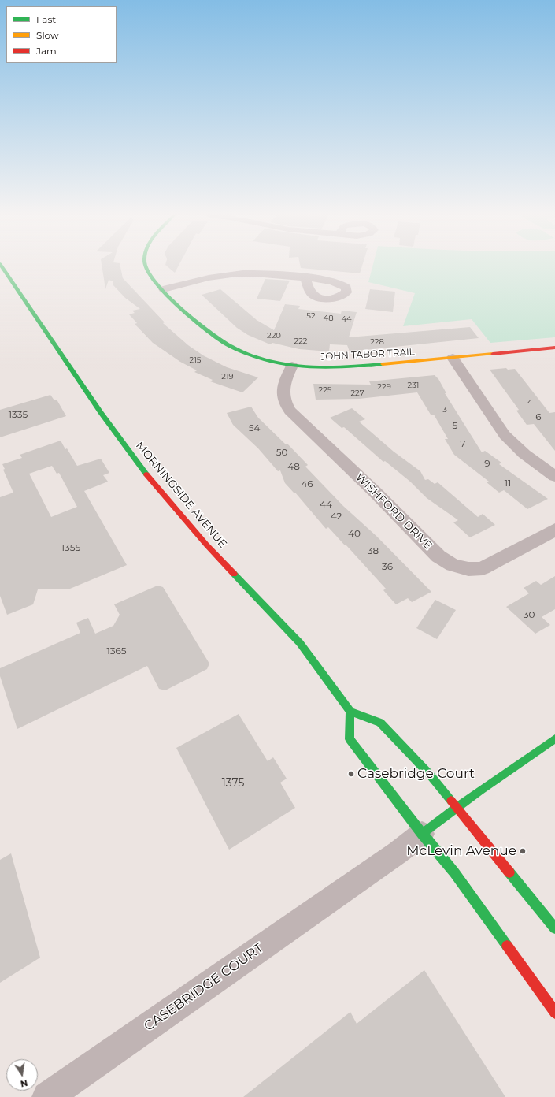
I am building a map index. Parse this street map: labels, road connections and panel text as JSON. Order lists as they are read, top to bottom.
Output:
{
  "streets": {
    "main road": ["JOHN TABOR TRAIL", "MORNINGSIDE AVENUE"],
    "street": ["WISHFORD DRIVE", "CASEBRIDGE COURT"]
  },
  "crossings": [
    ["JOHN TABOR TRAIL", "WISHFORD DRIVE"]
  ],
  "places": ["Casebridge Court", "McLevin Avenue"],
  "house_numbers": [
    "52",
    "48",
    "44",
    "220",
    "222",
    "228",
    "215",
    "219",
    "231",
    "229",
    "225",
    "227",
    "4",
    "3",
    "1335",
    "6",
    "5",
    "54",
    "7",
    "50",
    "9",
    "48",
    "11",
    "46",
    "44",
    "42",
    "40",
    "1355",
    "38",
    "36",
    "30",
    "1365",
    "1375"
  ],
  "legend": ["Fast", "Slow", "Jam"],
  "north": "bottom"
}
